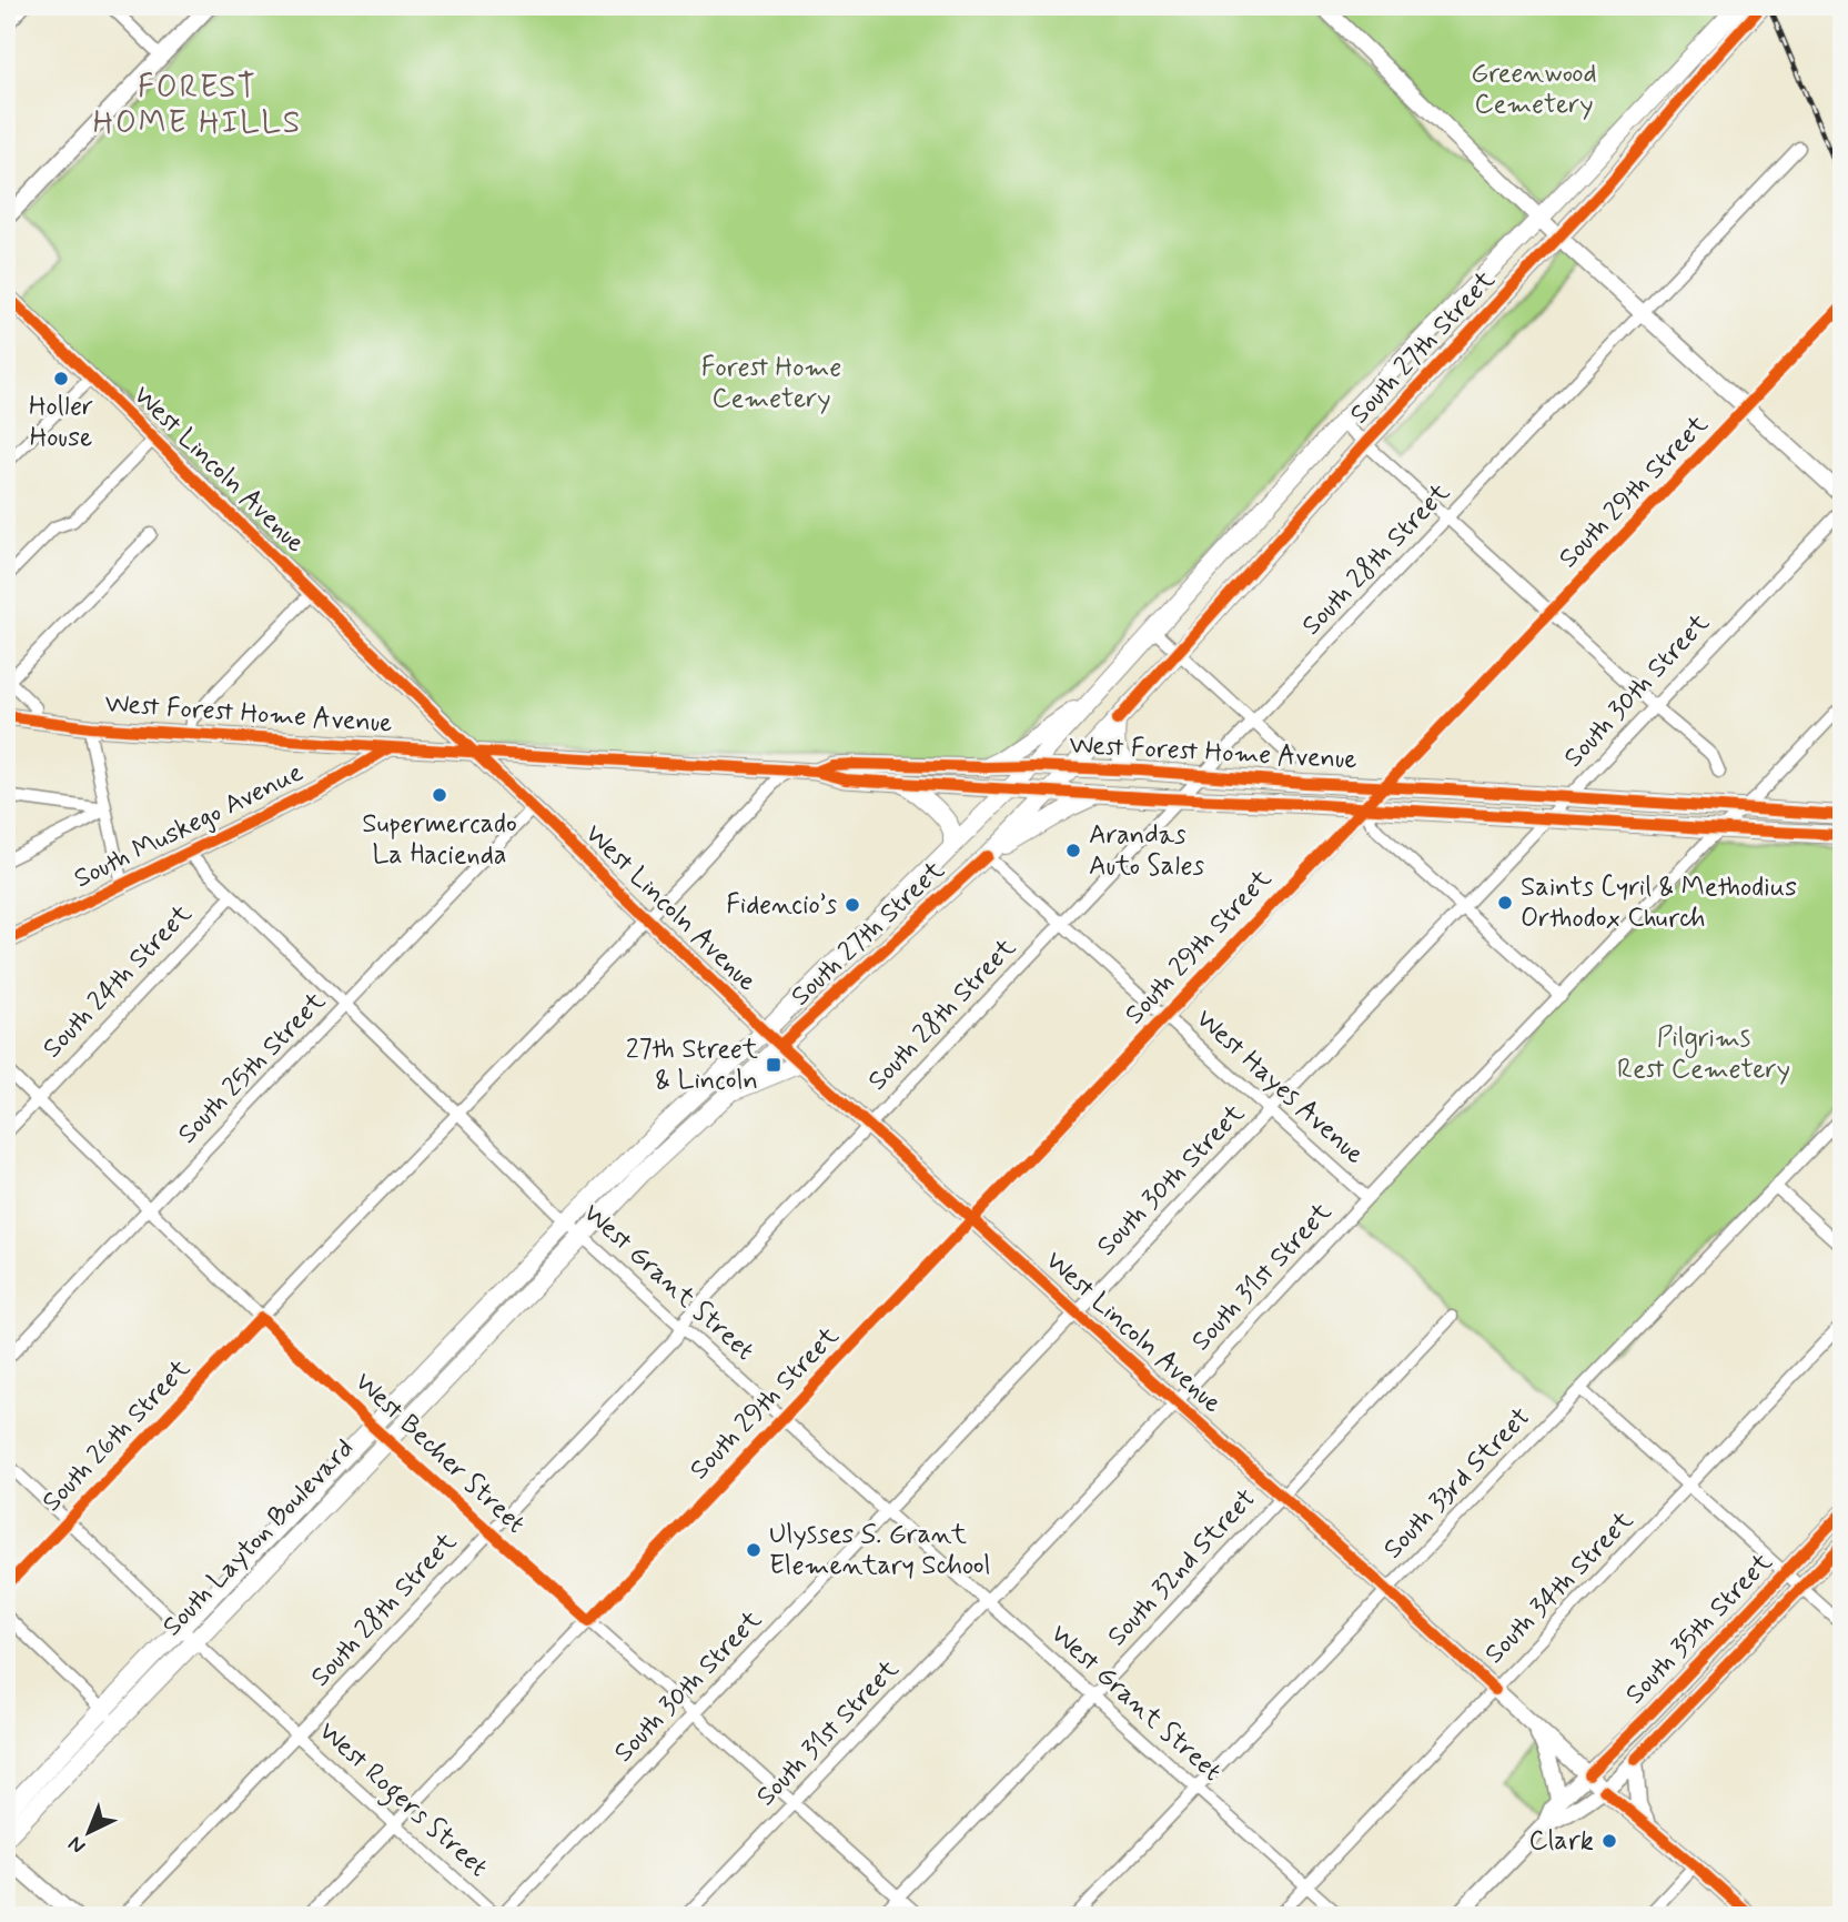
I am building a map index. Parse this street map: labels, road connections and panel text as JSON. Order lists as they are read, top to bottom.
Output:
{
  "streets": {
    "main road": [
      "South 27th Street",
      "West Lincoln Avenue",
      "West Forest Home Avenue",
      "South Muskego Avenue",
      "South Layton Boulevard",
      "South 35th Street"
    ],
    "street": [
      "South 29th Street",
      "South 28th Street",
      "South 30th Street",
      "South 24th Street",
      "South 25th Street",
      "West Hayes Avenue",
      "South 31st Street",
      "West Grant Street",
      "South 26th Street",
      "West Becher Street",
      "South 33rd Street",
      "South 32nd Street",
      "South 34th Street",
      "West Rogers Street"
    ]
  },
  "crossings": [
    ["South 27th Street", "West Lincoln Avenue"],
    ["South 27th Street", "West Forest Home Avenue"],
    ["South 27th Street", "West Hayes Avenue"],
    ["South 27th Street", "South Layton Boulevard"],
    ["West Lincoln Avenue", "South 29th Street"],
    ["West Lincoln Avenue", "South 28th Street"],
    ["West Lincoln Avenue", "South 30th Street"],
    ["West Lincoln Avenue", "West Forest Home Avenue"],
    ["West Lincoln Avenue", "South 25th Street"],
    ["West Lincoln Avenue", "South 31st Street"],
    ["West Lincoln Avenue", "South 26th Street"],
    ["West Lincoln Avenue", "South 33rd Street"],
    ["West Lincoln Avenue", "South Layton Boulevard"],
    ["West Lincoln Avenue", "South 32nd Street"],
    ["West Lincoln Avenue", "South 34th Street"],
    ["West Lincoln Avenue", "South 35th Street"],
    ["South 29th Street", "West Forest Home Avenue"],
    ["South 29th Street", "West Hayes Avenue"],
    ["South 29th Street", "West Grant Street"],
    ["South 29th Street", "West Becher Street"],
    ["South 29th Street", "West Rogers Street"],
    ["South 28th Street", "West Forest Home Avenue"],
    ["South 28th Street", "West Hayes Avenue"],
    ["South 28th Street", "West Grant Street"],
    ["South 28th Street", "West Becher Street"],
    ["South 28th Street", "West Rogers Street"],
    ["South 30th Street", "West Forest Home Avenue"],
    ["South 30th Street", "West Hayes Avenue"],
    ["South 30th Street", "West Grant Street"],
    ["South 30th Street", "West Becher Street"],
    ["South 30th Street", "West Rogers Street"],
    ["West Forest Home Avenue", "South Muskego Avenue"],
    ["West Forest Home Avenue", "South 31st Street"],
    ["West Forest Home Avenue", "South 26th Street"],
    ["South Muskego Avenue", "West Grant Street"],
    ["South 24th Street", "West Grant Street"],
    ["South 24th Street", "West Becher Street"],
    ["South 25th Street", "West Grant Street"],
    ["South 25th Street", "West Becher Street"],
    ["West Hayes Avenue", "South 31st Street"],
    ["South 31st Street", "West Grant Street"],
    ["South 31st Street", "West Becher Street"],
    ["West Grant Street", "South 26th Street"],
    ["West Grant Street", "South 33rd Street"],
    ["West Grant Street", "South Layton Boulevard"],
    ["West Grant Street", "South 32nd Street"],
    ["West Grant Street", "South 34th Street"],
    ["South 26th Street", "West Becher Street"],
    ["South 26th Street", "West Rogers Street"],
    ["West Becher Street", "South Layton Boulevard"],
    ["West Becher Street", "South 32nd Street"],
    ["South Layton Boulevard", "West Rogers Street"]
  ],
  "districts": ["FOREST HOME HILLS"],
  "parks": ["Greenwood Cemetery", "Forest Home Cemetery", "Pilgrims Rest Cemetery"],
  "places": {
    "other": [
      "Holler House",
      "Supermercado La Hacienda",
      "Arandas Auto Sales",
      "Saints Cyril & Methodius Orthodox Church",
      "Fidencio’s",
      "Ulysses S. Grant Elementary School",
      "Clark"
    ],
    "transit": ["27th Street & Lincoln"]
  },
  "north": "bottom left"
}
